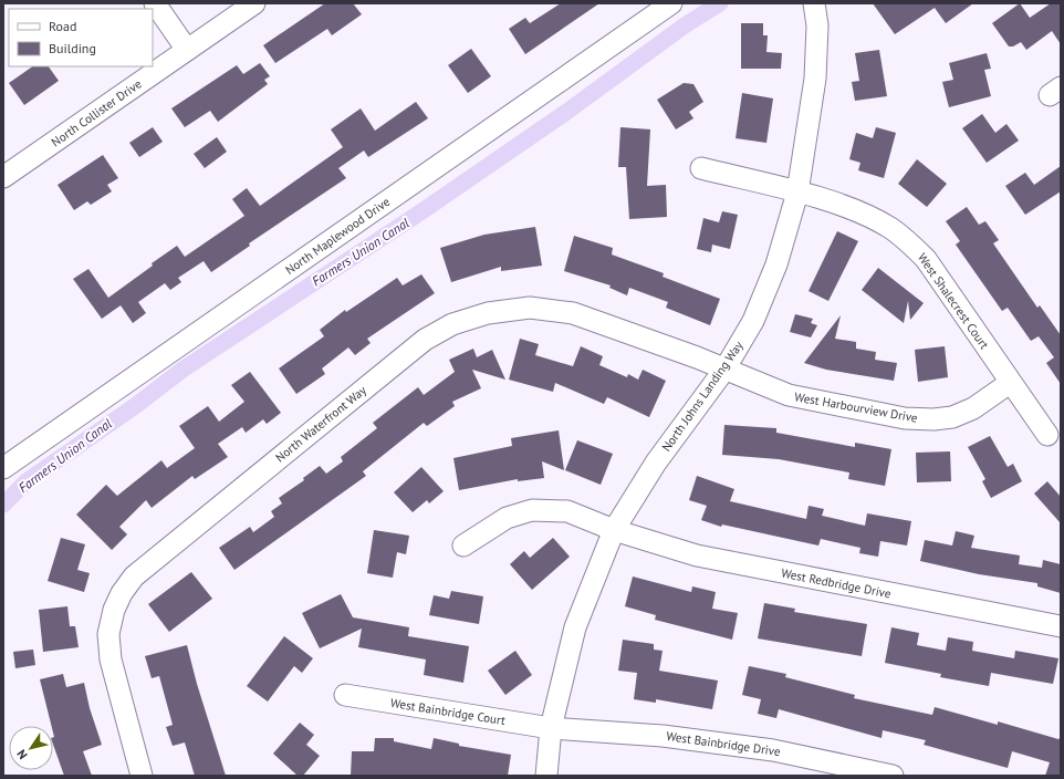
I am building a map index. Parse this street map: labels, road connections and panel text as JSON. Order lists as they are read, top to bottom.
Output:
{
  "streets": {
    "street": [
      "North Collister Drive",
      "North Maplewood Drive",
      "West Shalecrest Court",
      "North Johns Landing Way",
      "West Harbourview Drive",
      "North Waterfront Way",
      "West Redbridge Drive",
      "West Bainbridge Court",
      "West Bainbridge Drive"
    ]
  },
  "crossings": [
    ["West Shalecrest Court", "North Johns Landing Way"],
    ["West Shalecrest Court", "West Harbourview Drive"],
    ["North Johns Landing Way", "West Harbourview Drive"],
    ["North Johns Landing Way", "North Waterfront Way"],
    ["North Johns Landing Way", "West Redbridge Drive"],
    ["North Johns Landing Way", "West Bainbridge Court"],
    ["North Johns Landing Way", "West Bainbridge Drive"],
    ["West Harbourview Drive", "North Waterfront Way"],
    ["West Bainbridge Court", "West Bainbridge Drive"]
  ],
  "water": ["Farmers Union Canal"],
  "legend": ["Road", "Building"],
  "north": "bottom left"
}
